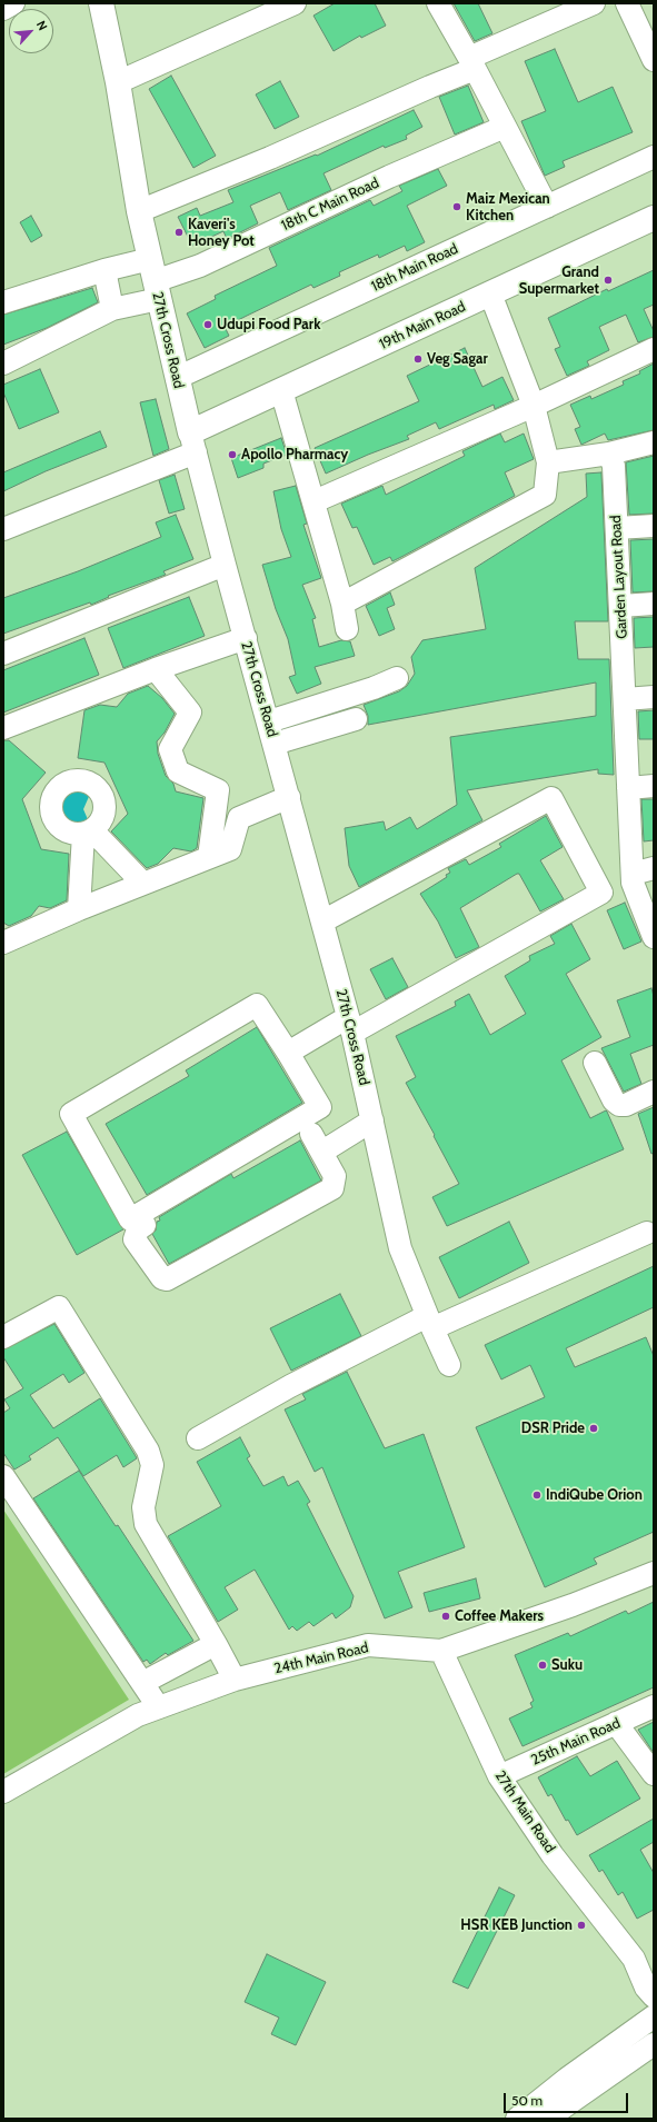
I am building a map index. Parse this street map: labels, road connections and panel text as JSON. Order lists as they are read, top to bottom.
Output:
{
  "streets": {
    "main road": ["19th Main Road", "27th Cross Road"],
    "street": [
      "18th C Main Road",
      "18th Main Road",
      "Garden Layout Road",
      "24th Main Road",
      "25th Main Road",
      "27th Main Road"
    ]
  },
  "crossings": [
    ["18th C Main Road", "27th Cross Road"],
    ["18th Main Road", "27th Cross Road"],
    ["19th Main Road", "27th Cross Road"],
    ["24th Main Road", "27th Main Road"],
    ["25th Main Road", "27th Main Road"]
  ],
  "places": [
    "Maiz Mexican Kitchen",
    "Kaveri's Honey Pot",
    "Grand Supermarket",
    "Udupi Food Park",
    "Veg Sagar",
    "Apollo Pharmacy",
    "DSR Pride",
    "IndiQube Orion",
    "Coffee Makers",
    "Suku",
    "HSR KEB Junction"
  ],
  "scale_bar": "50 m",
  "north": "top right"
}
